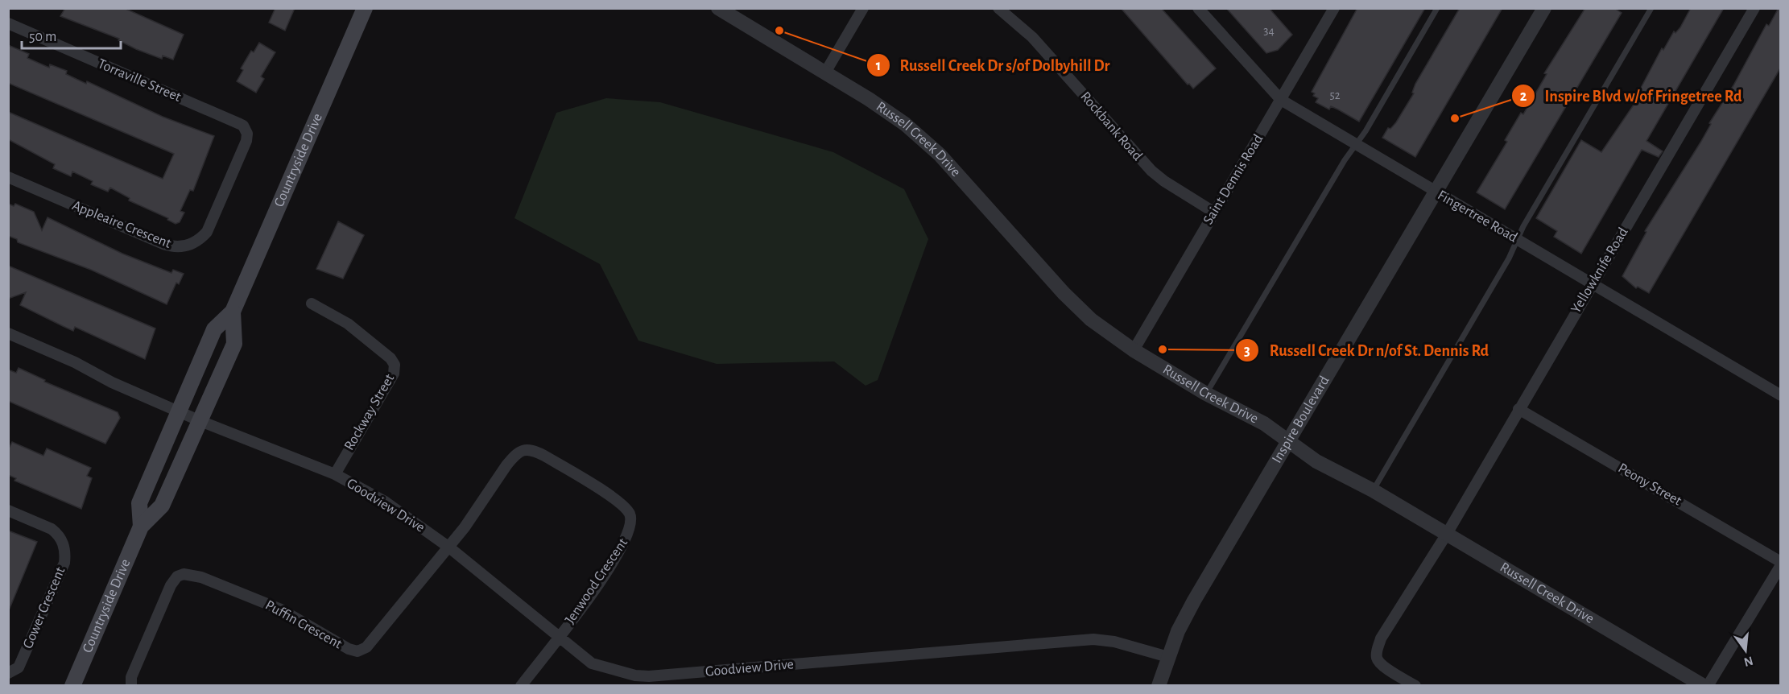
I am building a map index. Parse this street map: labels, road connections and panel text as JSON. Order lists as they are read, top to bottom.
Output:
{
  "streets": {
    "main road": ["Countryside Drive"],
    "street": [
      "Torraville Street",
      "Rockbank Road",
      "Russell Creek Drive",
      "Saint Dennis Road",
      "Fingertree Road",
      "Appleaire Crescent",
      "Yellowknife Road",
      "Rockway Street",
      "Inspire Boulevard",
      "Peony Street",
      "Goodview Drive",
      "Jenwood Crescent",
      "Gower Crescent",
      "Puffin Crescent"
    ]
  },
  "crossings": [
    ["Torraville Street", "Appleaire Crescent"],
    ["Rockbank Road", "Saint Dennis Road"],
    ["Russell Creek Drive", "Saint Dennis Road"],
    ["Russell Creek Drive", "Yellowknife Road"],
    ["Russell Creek Drive", "Inspire Boulevard"],
    ["Countryside Drive", "Goodview Drive"],
    ["Saint Dennis Road", "Fingertree Road"],
    ["Fingertree Road", "Yellowknife Road"],
    ["Fingertree Road", "Inspire Boulevard"],
    ["Yellowknife Road", "Peony Street"],
    ["Rockway Street", "Goodview Drive"],
    ["Inspire Boulevard", "Goodview Drive"],
    ["Goodview Drive", "Jenwood Crescent"],
    ["Goodview Drive", "Puffin Crescent"],
    ["Jenwood Crescent", "Puffin Crescent"]
  ],
  "places": ["Russell Creek Dr s/of Dolbyhill Dr", "Inspire Blvd w/of Fringetree Rd", "Russell Creek Dr n/of St. Dennis Rd"],
  "house_numbers": ["34", "52"],
  "scale_bar": "50 m",
  "north": "bottom"
}
